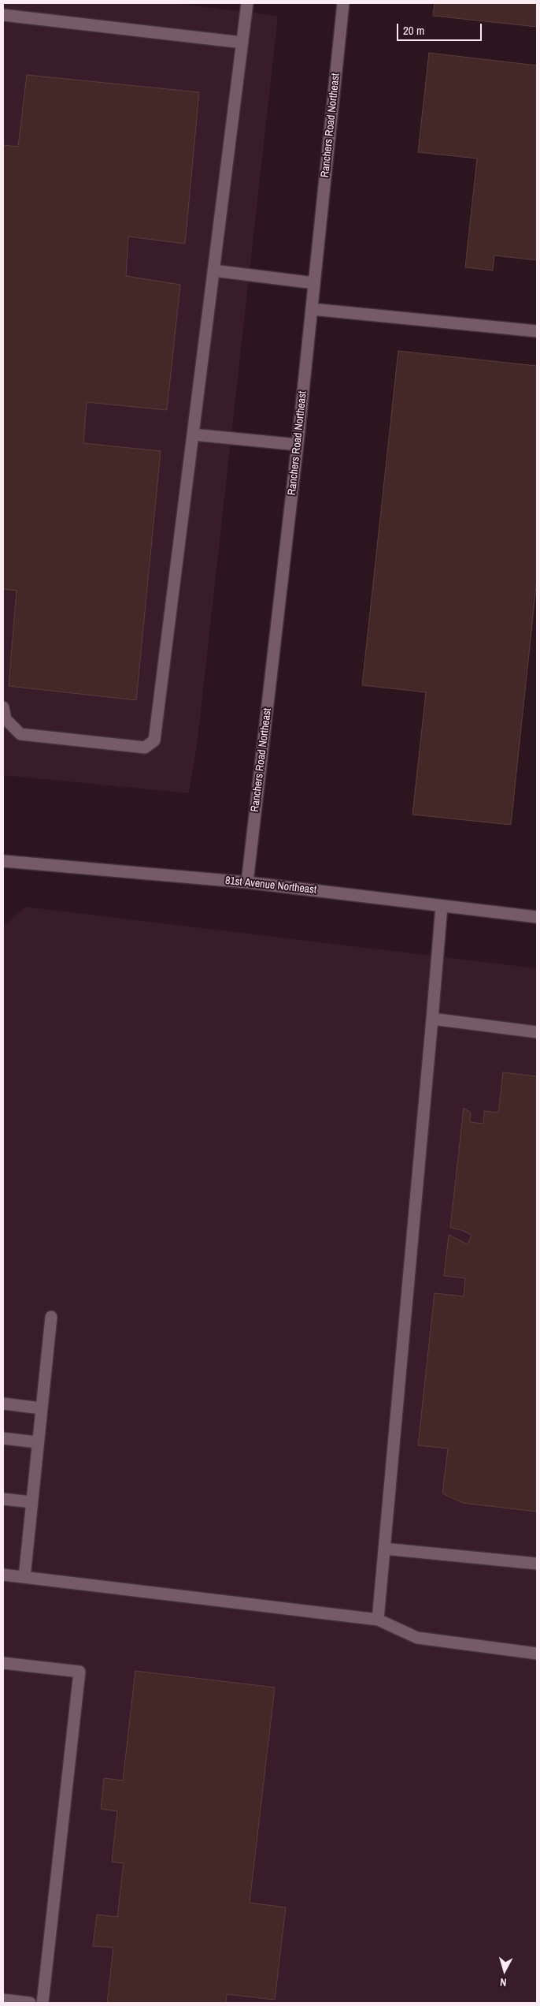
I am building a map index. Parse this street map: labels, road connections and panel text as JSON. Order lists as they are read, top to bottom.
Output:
{
  "streets": {
    "street": ["Ranchers Road Northeast", "81st Avenue Northeast"]
  },
  "crossings": [
    ["Ranchers Road Northeast", "81st Avenue Northeast"]
  ],
  "scale_bar": "20 m",
  "north": "bottom"
}
